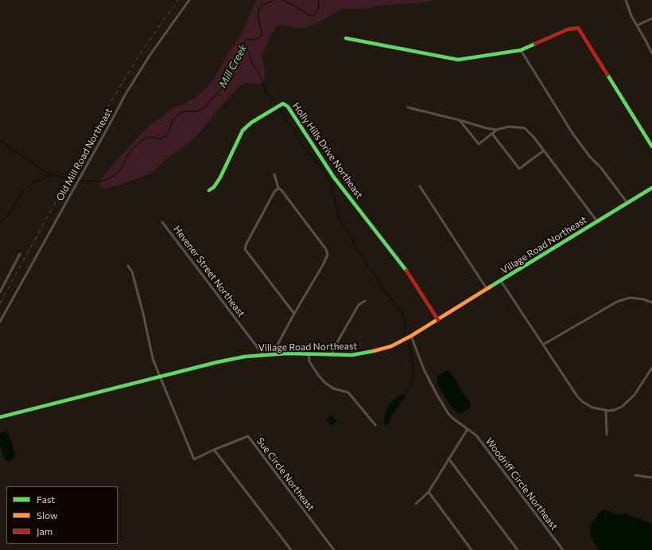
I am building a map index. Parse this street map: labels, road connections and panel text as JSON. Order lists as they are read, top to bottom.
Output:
{
  "streets": {
    "street": [
      "Holly Hills Drive Northeast",
      "Old Mill Road Northeast",
      "Village Road Northeast",
      "Hevener Street Northeast",
      "Sue Circle Northeast",
      "Woodriff Circle Northeast"
    ]
  },
  "crossings": [
    ["Holly Hills Drive Northeast", "Village Road Northeast"],
    ["Village Road Northeast", "Hevener Street Northeast"],
    ["Village Road Northeast", "Sue Circle Northeast"],
    ["Village Road Northeast", "Woodriff Circle Northeast"]
  ],
  "water": ["Mill Creek"],
  "legend": ["Fast", "Slow", "Jam"]
}
